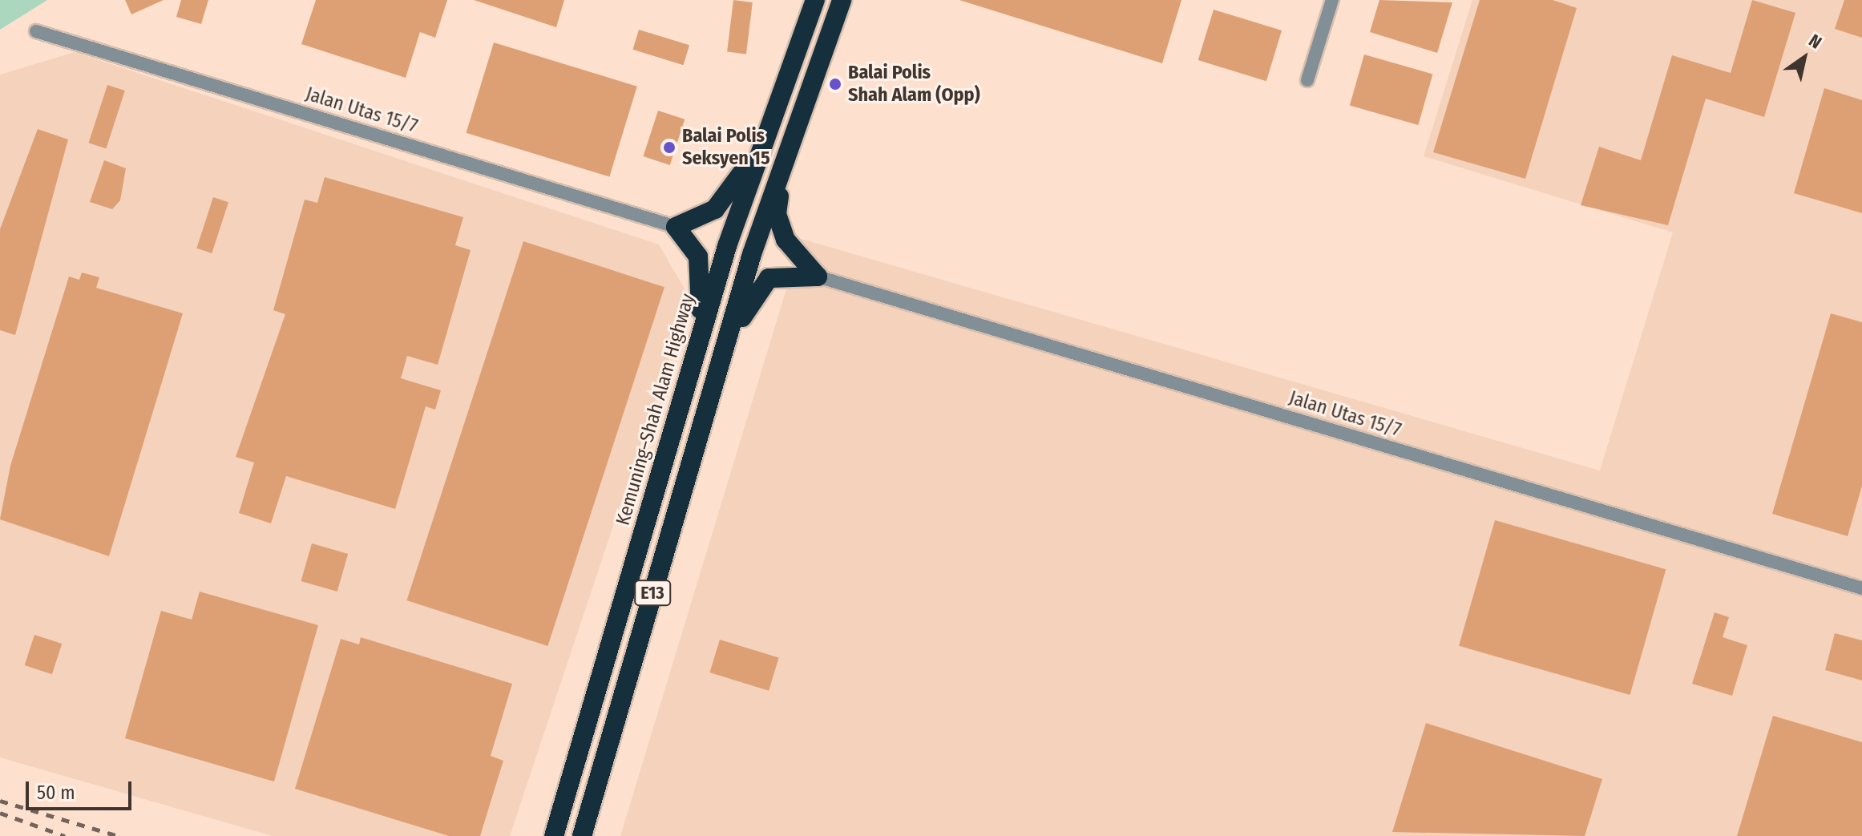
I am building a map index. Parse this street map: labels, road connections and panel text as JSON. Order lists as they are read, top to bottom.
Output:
{
  "streets": {
    "highway": ["Kemuning–Shah Alam Highway", "E13"],
    "street": ["Jalan Utas 15/7"]
  },
  "places": ["Balai Polis Shah Alam (Opp)", "Balai Polis Seksyen 15"],
  "scale_bar": "50 m",
  "north": "top right"
}
